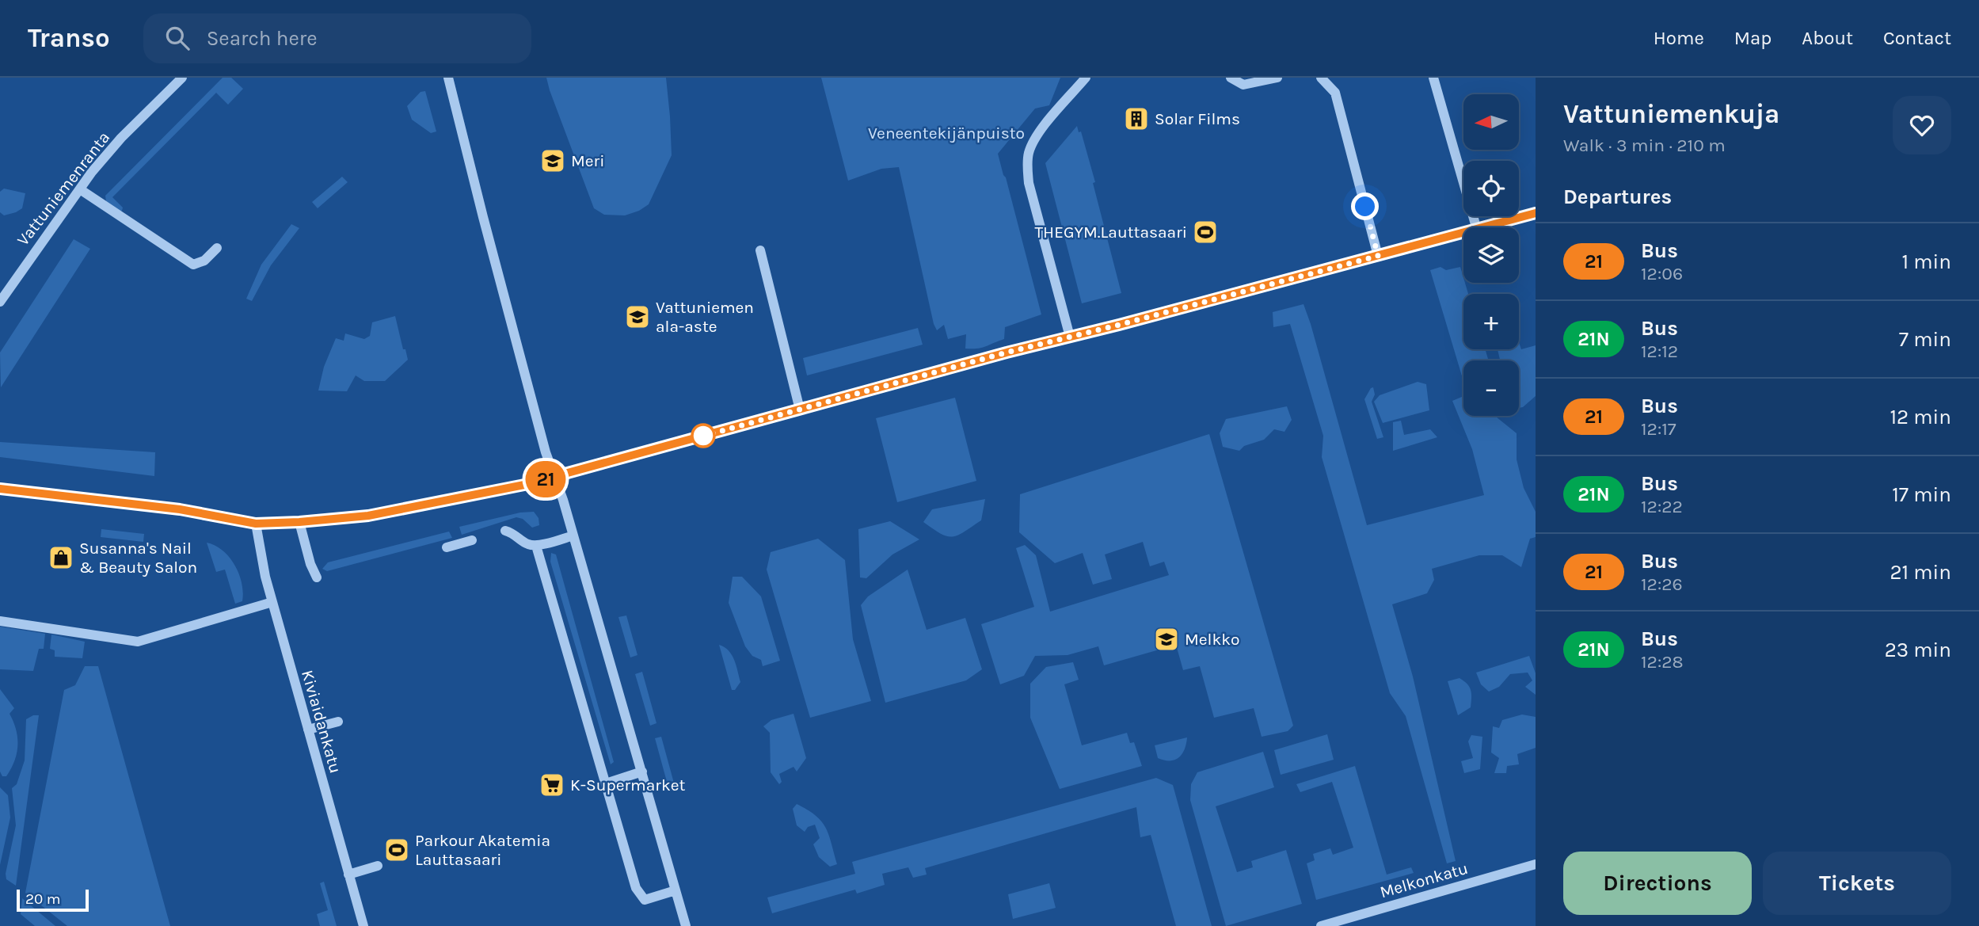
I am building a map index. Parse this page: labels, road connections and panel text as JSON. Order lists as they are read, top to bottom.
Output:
{
  "streets": {
    "street": ["Vattuniemenranta", "Kiviaidankatu", "Melkonkatu"]
  },
  "parks": ["Veneentekijänpuisto"],
  "places": {
    "building": ["Solar Films"],
    "school or university": ["Meri", "Vattuniemen ala-aste", "Melkko"],
    "sports": ["THEGYM.Lauttasaari", "Parkour Akatemia Lauttasaari"],
    "shop": ["Susanna's Nail & Beauty Salon"],
    "supermarket": ["K-Supermarket"]
  },
  "lines": ["bus line 21"],
  "scale_bar": "20 m",
  "north": "left",
  "page": {
    "header": "Transo",
    "search": "Search here",
    "nav": [
      "Home",
      "Map",
      "About",
      "Contact"
    ],
    "on_map": "21",
    "heading": [
      ["Vattuniemenkuja", "Walk · 3 min · 210 m"],
      "Departures"
    ],
    "map_buttons": ["+", "−"],
    "list": [
      {
        "mark": "21",
        "name": "Bus",
        "note": "12:06",
        "value": "1 min"
      },
      {
        "mark": "21N",
        "name": "Bus",
        "note": "12:12",
        "value": "7 min"
      },
      {
        "mark": "21",
        "name": "Bus",
        "note": "12:17",
        "value": "12 min"
      },
      {
        "mark": "21N",
        "name": "Bus",
        "note": "12:22",
        "value": "17 min"
      },
      {
        "mark": "21",
        "name": "Bus",
        "note": "12:26",
        "value": "21 min"
      },
      {
        "mark": "21N",
        "name": "Bus",
        "note": "12:28",
        "value": "23 min"
      }
    ],
    "buttons": ["Directions", "Tickets"],
    "scale": "20 m"
  }
}
